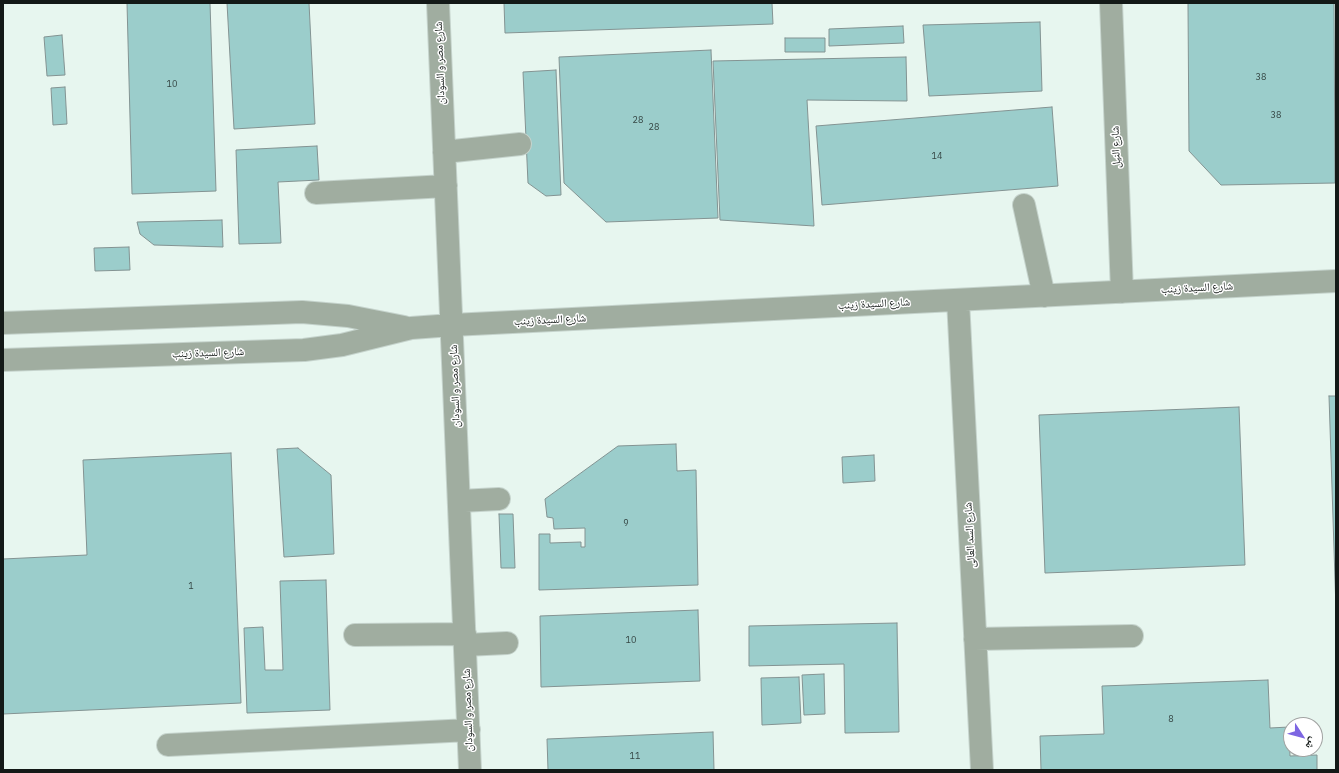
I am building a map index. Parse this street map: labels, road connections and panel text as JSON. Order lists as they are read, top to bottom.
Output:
{
  "streets": {
    "lane": [
      "شارع مصر و السودان",
      "شارع النيل",
      "شارع السيدة زينب",
      "شارع السد العالى"
    ]
  },
  "crossings": [
    ["شارع مصر و السودان", "شارع السيدة زينب"],
    ["شارع النيل", "شارع السيدة زينب"],
    ["شارع السيدة زينب", "شارع السد العالى"]
  ],
  "house_numbers": [
    "38",
    "10",
    "38",
    "28",
    "28",
    "14",
    "9",
    "1",
    "10",
    "8",
    "11"
  ],
  "north": "bottom right"
}
